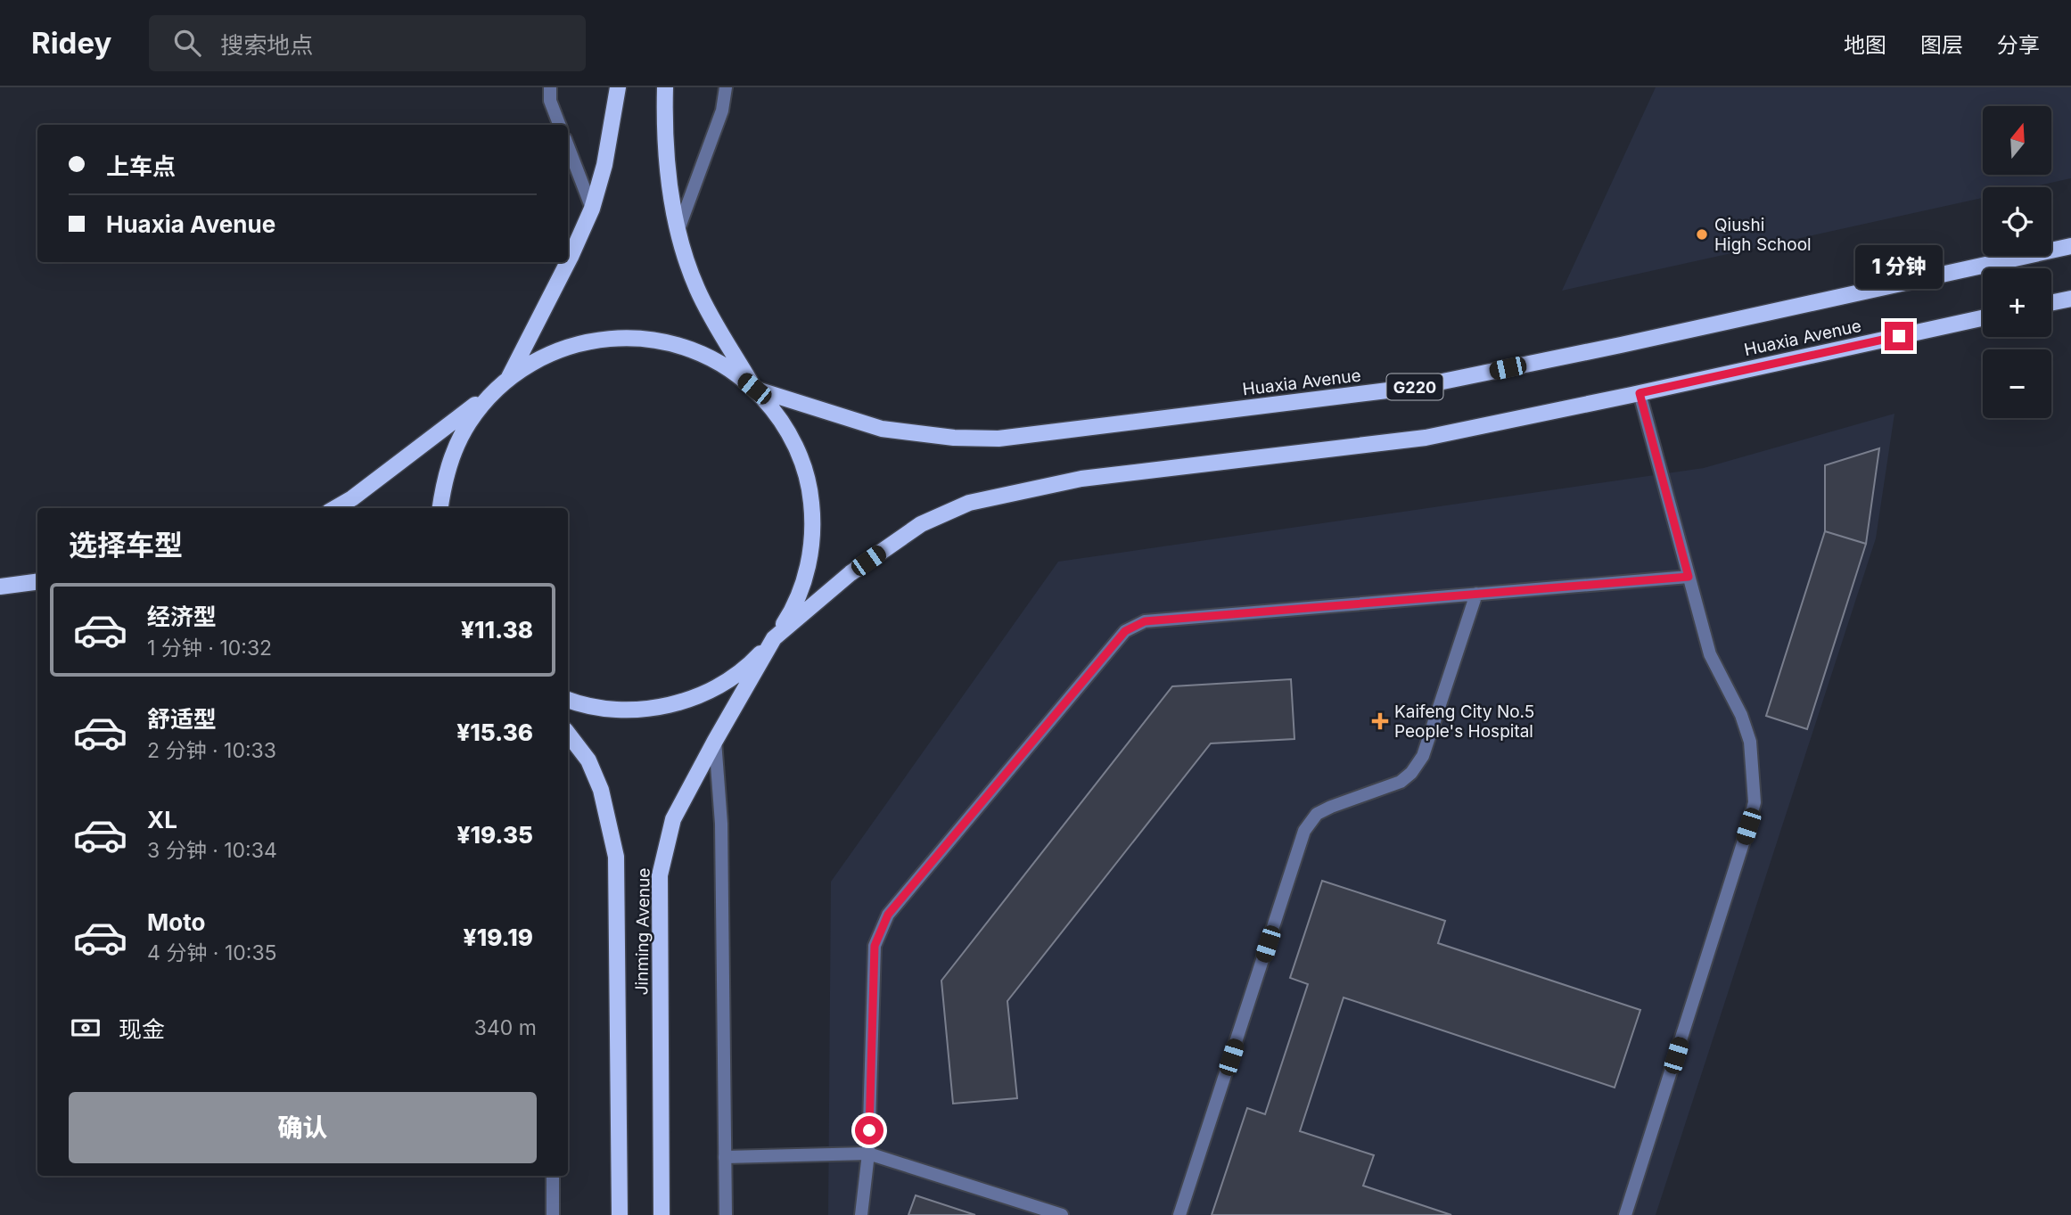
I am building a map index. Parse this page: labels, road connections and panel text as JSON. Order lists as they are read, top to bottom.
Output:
{
  "streets": {
    "main road": ["Huaxia Avenue", "G220", "Jinming Avenue"]
  },
  "crossings": [
    ["Huaxia Avenue", "Jinming Avenue"]
  ],
  "places": {
    "other": ["Qiushi High School"],
    "health": ["Kaifeng City No.5 People's Hospital"]
  },
  "north": "top",
  "page": {
    "header": "Ridey",
    "search": "搜索地点",
    "nav": ["地图", "图层", "分享"],
    "map_buttons": ["+", "−"],
    "banner": ["上车点", "Huaxia Avenue"],
    "bubble": "1 分钟",
    "heading": "选择车型",
    "list": [
      {
        "name": "经济型",
        "note": "1 分钟 · 10:32",
        "value": "¥11.38"
      },
      {
        "name": "舒适型",
        "note": "2 分钟 · 10:33",
        "value": "¥15.36"
      },
      {
        "name": "XL",
        "note": "3 分钟 · 10:34",
        "value": "¥19.35"
      },
      {
        "name": "Moto",
        "note": "4 分钟 · 10:35",
        "value": "¥19.19"
      }
    ],
    "pay": ["现金", "340 m"],
    "buttons": "确认"
  }
}
